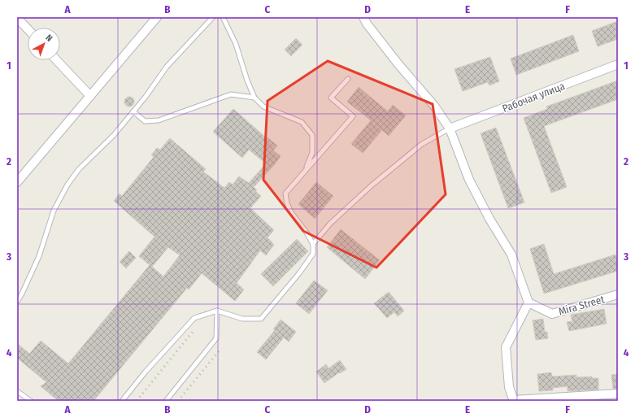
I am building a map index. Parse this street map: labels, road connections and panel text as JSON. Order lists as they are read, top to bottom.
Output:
{
  "streets": {
    "street": ["Рабочая улица", "Mira Street"]
  },
  "north": "top right",
  "grid": {
    "columns": [
      "A",
      "B",
      "C",
      "D",
      "E",
      "F"
    ],
    "rows": [
      "1",
      "2",
      "3",
      "4"
    ]
  }
}
